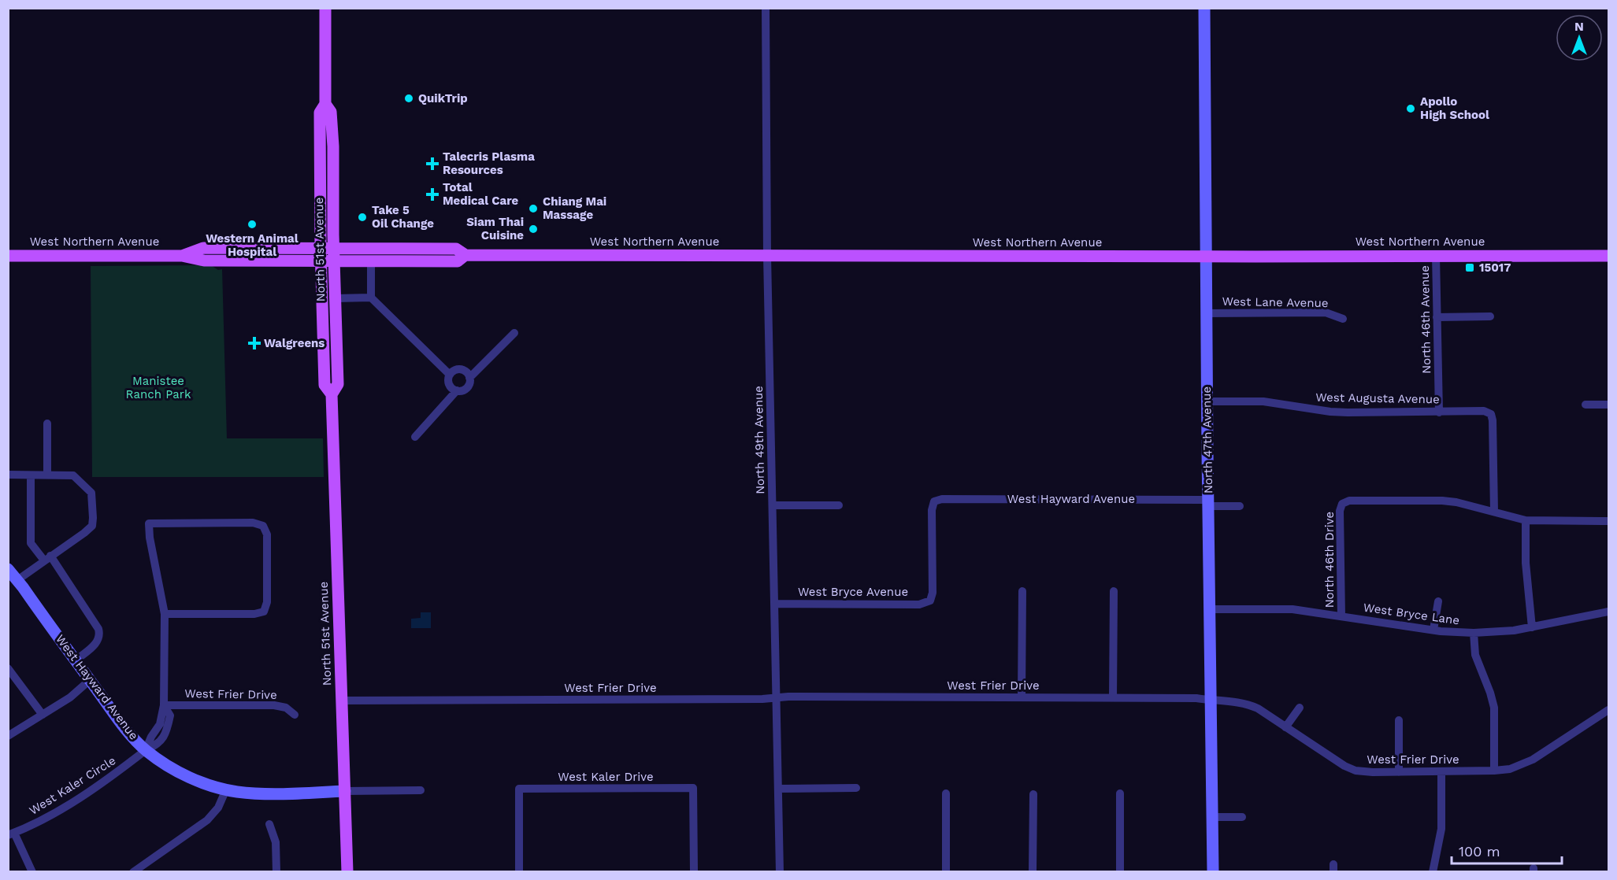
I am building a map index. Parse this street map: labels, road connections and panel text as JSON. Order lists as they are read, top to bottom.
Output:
{
  "streets": {
    "main road": ["West Northern Avenue", "North 51st Avenue"],
    "street": [
      "West Lane Avenue",
      "North 46th Avenue",
      "West Augusta Avenue",
      "North 49th Avenue",
      "North 47th Avenue",
      "West Hayward Avenue",
      "North 46th Drive",
      "West Bryce Avenue",
      "West Bryce Lane",
      "West Frier Drive",
      "West Kaler Drive",
      "West Kaler Circle"
    ]
  },
  "crossings": [
    ["West Northern Avenue", "North 51st Avenue"],
    ["West Northern Avenue", "North 46th Avenue"],
    ["West Northern Avenue", "North 49th Avenue"],
    ["West Northern Avenue", "North 47th Avenue"],
    ["North 51st Avenue", "West Hayward Avenue"],
    ["North 51st Avenue", "West Frier Drive"],
    ["West Lane Avenue", "North 47th Avenue"],
    ["North 46th Avenue", "West Augusta Avenue"],
    ["West Augusta Avenue", "North 47th Avenue"],
    ["West Augusta Avenue", "North 46th Drive"],
    ["North 49th Avenue", "West Bryce Avenue"],
    ["North 49th Avenue", "West Frier Drive"],
    ["North 47th Avenue", "West Hayward Avenue"],
    ["North 47th Avenue", "West Bryce Lane"],
    ["North 47th Avenue", "West Frier Drive"],
    ["West Hayward Avenue", "West Bryce Avenue"],
    ["West Hayward Avenue", "West Kaler Circle"],
    ["North 46th Drive", "West Bryce Lane"],
    ["West Frier Drive", "West Kaler Circle"]
  ],
  "parks": ["Manistee Ranch Park"],
  "places": {
    "other": [
      "QuikTrip",
      "Apollo High School",
      "Chiang Mai Massage",
      "Take 5 Oil Change",
      "Western Animal Hospital",
      "Siam Thai Cuisine"
    ],
    "health": ["Talecris Plasma Resources", "Total Medical Care", "Walgreens"],
    "transit": ["15017"]
  },
  "scale_bar": "100 m",
  "north": "top"
}
